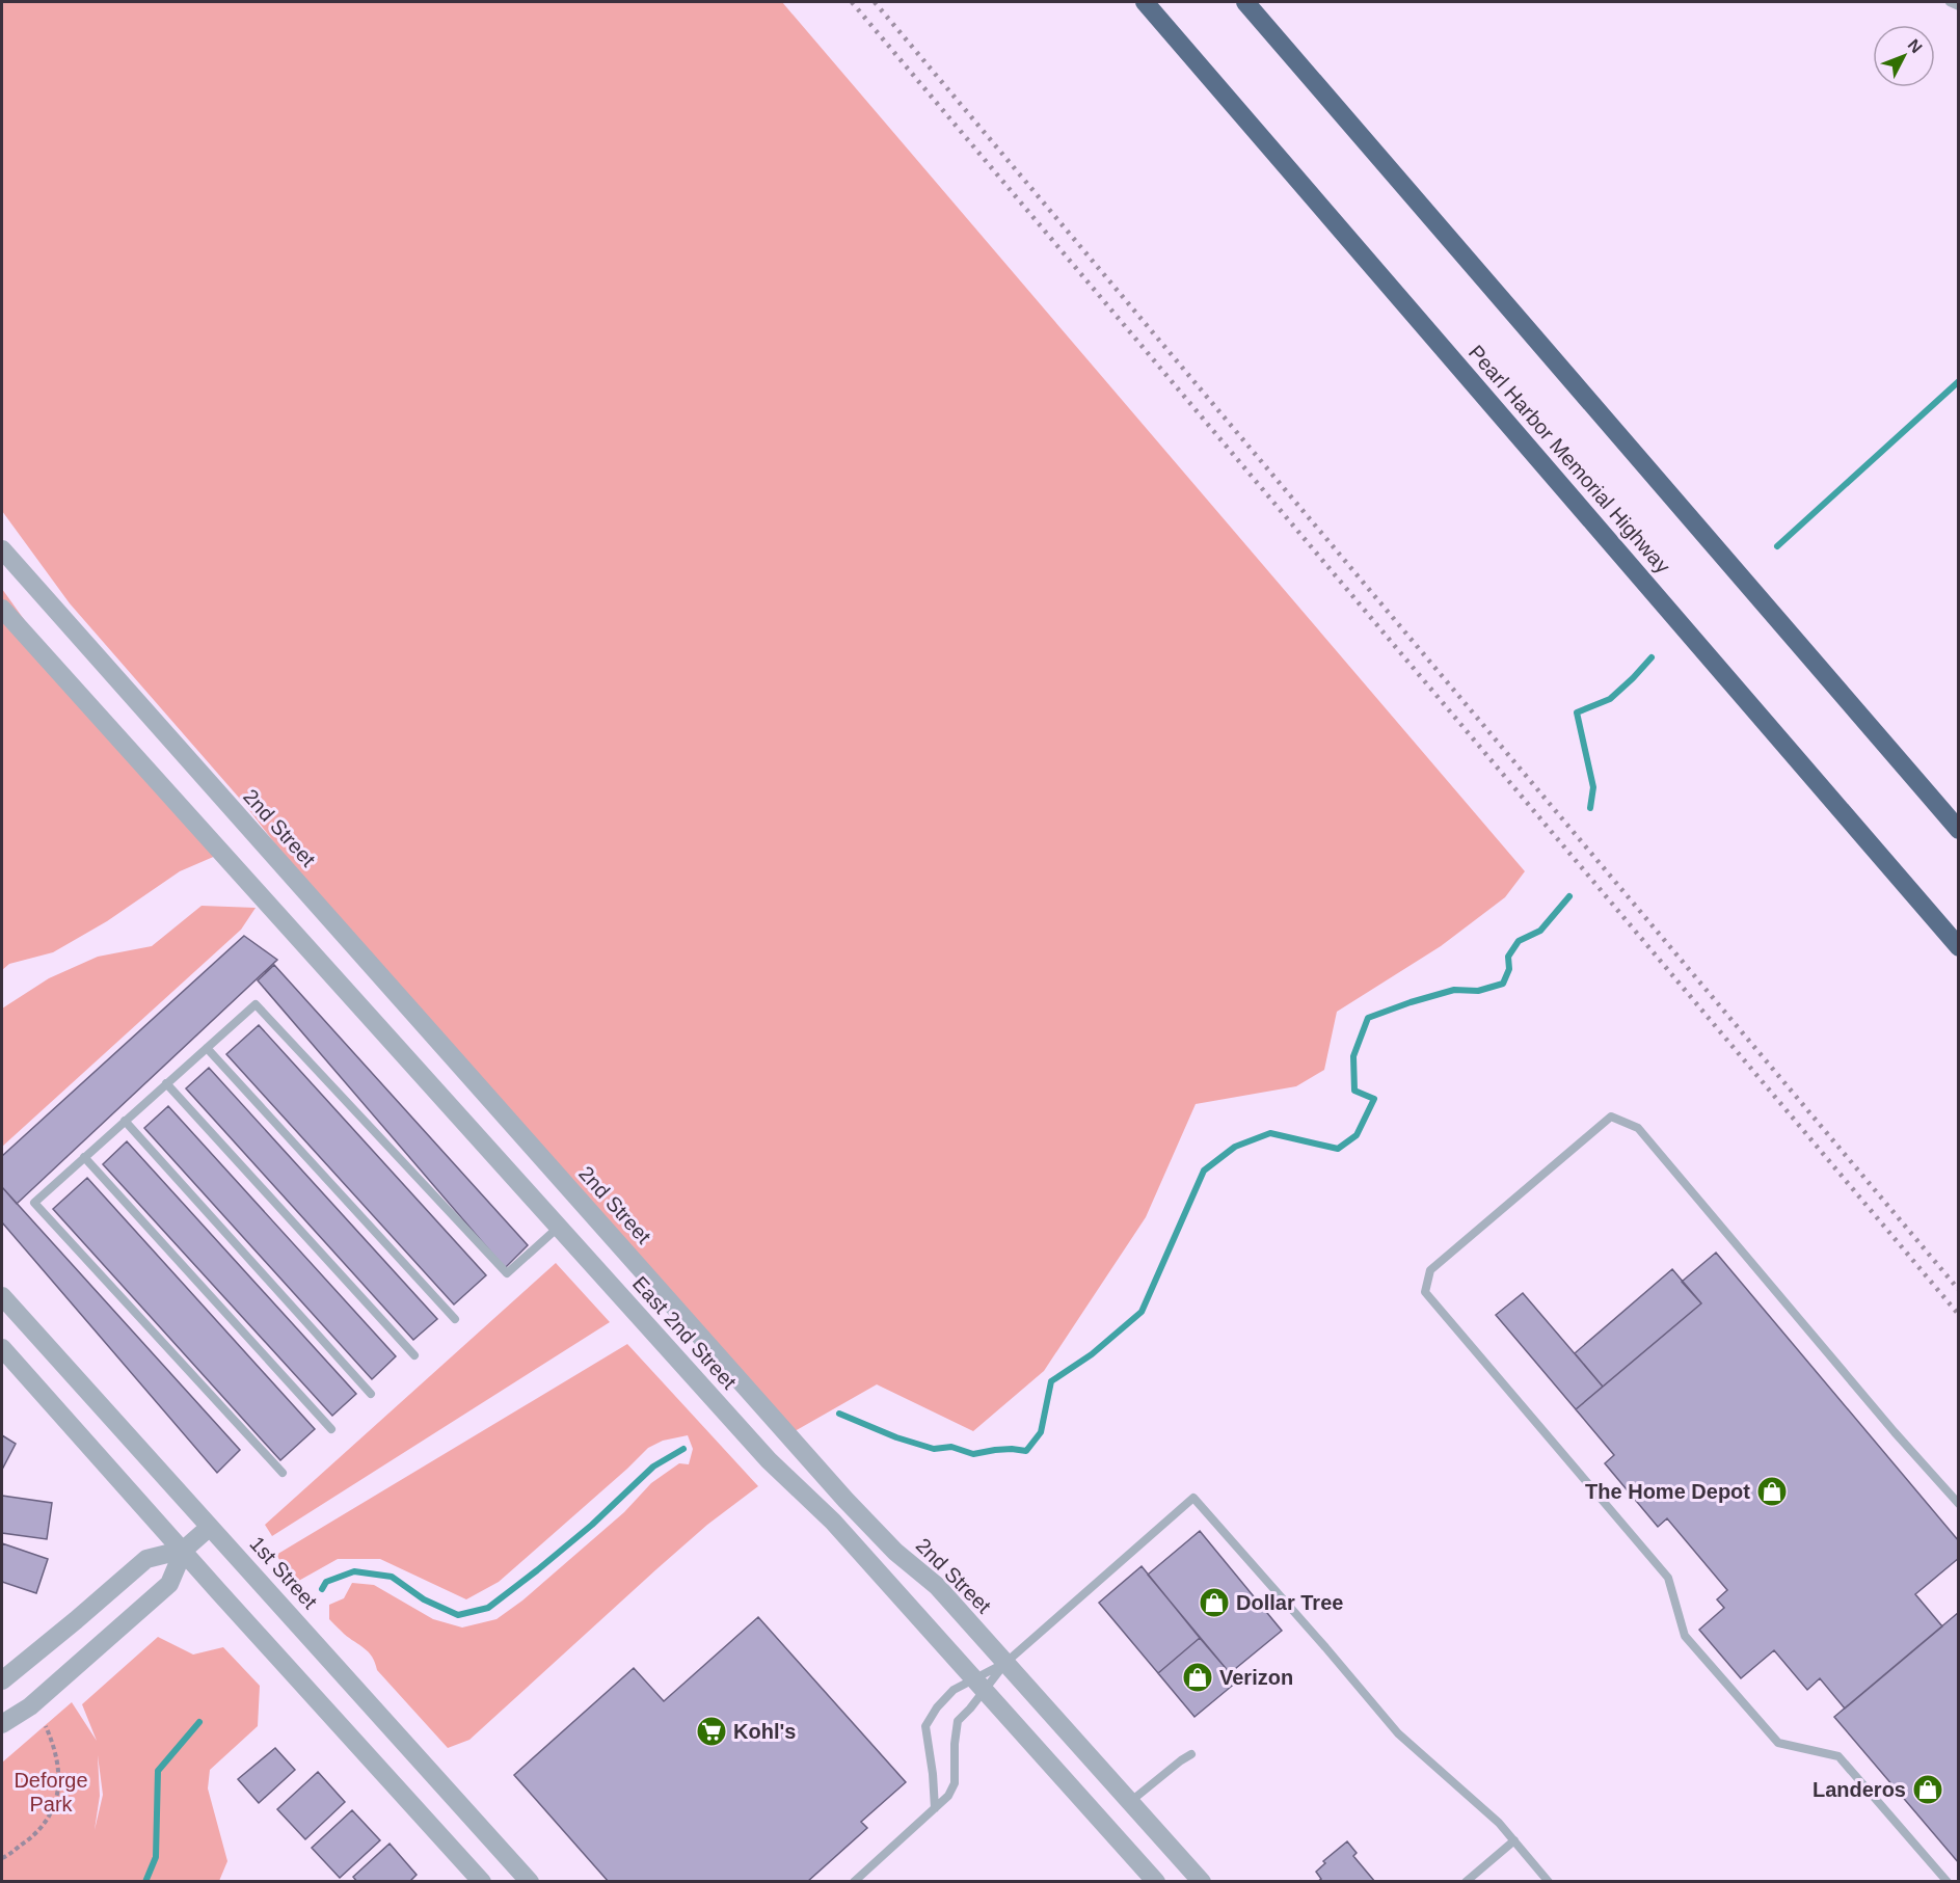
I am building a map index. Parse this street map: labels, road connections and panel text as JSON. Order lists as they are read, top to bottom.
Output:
{
  "streets": {
    "highway": ["Pearl Harbor Memorial Highway"],
    "street": ["2nd Street", "East 2nd Street", "1st Street"]
  },
  "parks": ["Deforge Park"],
  "places": {
    "shop": [
      "The Home Depot",
      "Dollar Tree",
      "Verizon",
      "Landeros"
    ],
    "supermarket": ["Kohl's"]
  },
  "north": "top right"
}
